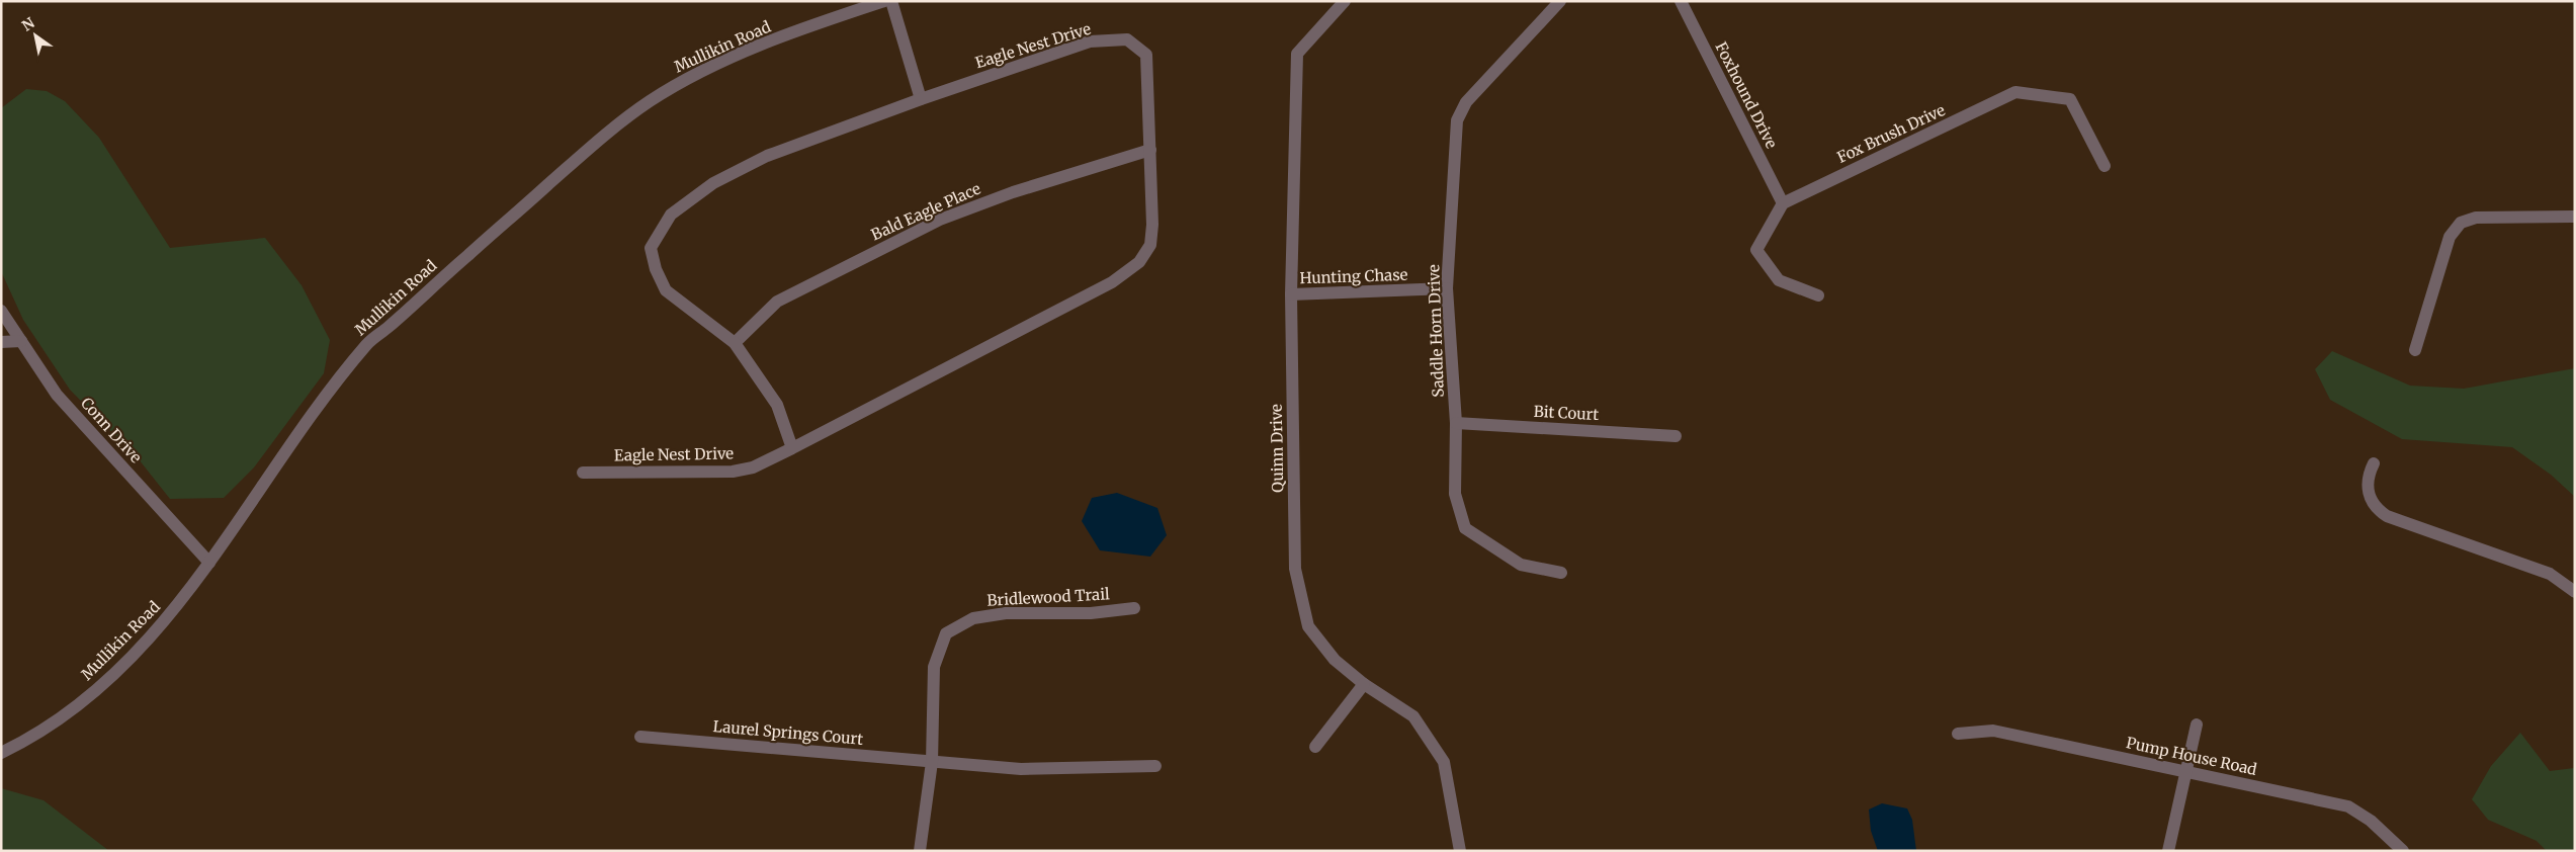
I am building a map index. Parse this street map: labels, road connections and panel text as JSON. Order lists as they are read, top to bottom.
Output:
{
  "streets": {
    "street": [
      "Eagle Nest Drive",
      "Mullikin Road",
      "Foxhound Drive",
      "Fox Brush Drive",
      "Bald Eagle Place",
      "Hunting Chase",
      "Saddle Horn Drive",
      "Bit Court",
      "Conn Drive",
      "Quinn Drive",
      "Bridlewood Trail",
      "Laurel Springs Court",
      "Pump House Road"
    ]
  },
  "crossings": [
    ["Eagle Nest Drive", "Bald Eagle Place"],
    ["Mullikin Road", "Conn Drive"],
    ["Foxhound Drive", "Fox Brush Drive"],
    ["Hunting Chase", "Saddle Horn Drive"],
    ["Hunting Chase", "Quinn Drive"],
    ["Saddle Horn Drive", "Bit Court"],
    ["Bridlewood Trail", "Laurel Springs Court"]
  ],
  "north": "top left"
}
